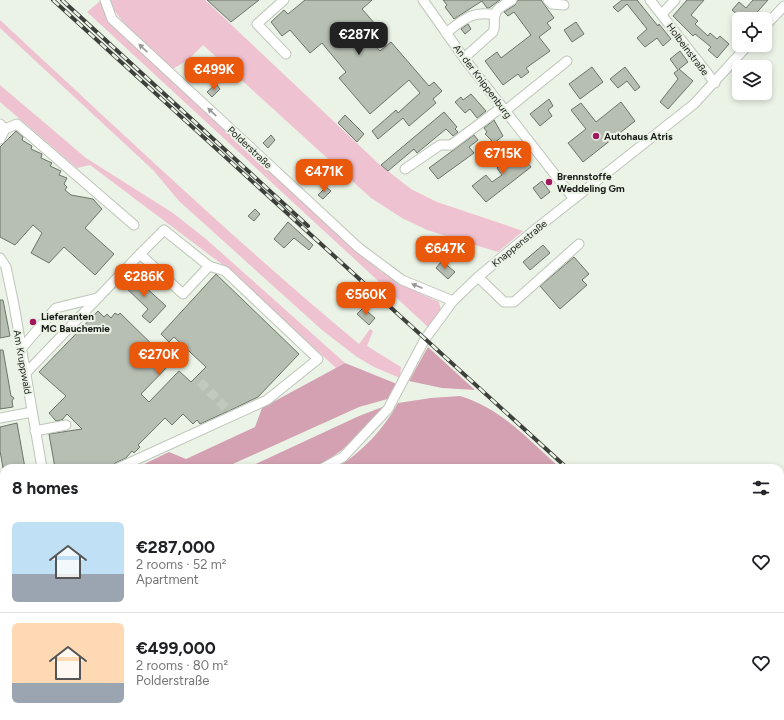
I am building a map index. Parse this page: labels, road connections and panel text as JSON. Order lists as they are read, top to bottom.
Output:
{
  "streets": {
    "street": [
      "Holbeinstraße",
      "An der Knippenburg",
      "Polderstraße",
      "Knappenstraße",
      "Am Kruppwald"
    ]
  },
  "crossings": [
    ["Holbeinstraße", "Knappenstraße"],
    ["An der Knippenburg", "Knappenstraße"],
    ["Polderstraße", "Knappenstraße"]
  ],
  "one_way": ["Polderstraße"],
  "places": ["Autohaus Atris", "Brennstoffe Weddeling Gm", "Lieferanten MC Bauchemie"],
  "page": {
    "price": [
      "€287K",
      "€499K",
      "€715K",
      "€471K",
      "€647K",
      "€286K",
      "€560K",
      "€270K"
    ],
    "heading": "8 homes",
    "list": [
      {
        "name": "€287,000",
        "note": "2 rooms · 52 m² · Apartment"
      },
      {
        "name": "€499,000",
        "note": "2 rooms · 80 m² · Polderstraße"
      }
    ]
  }
}
